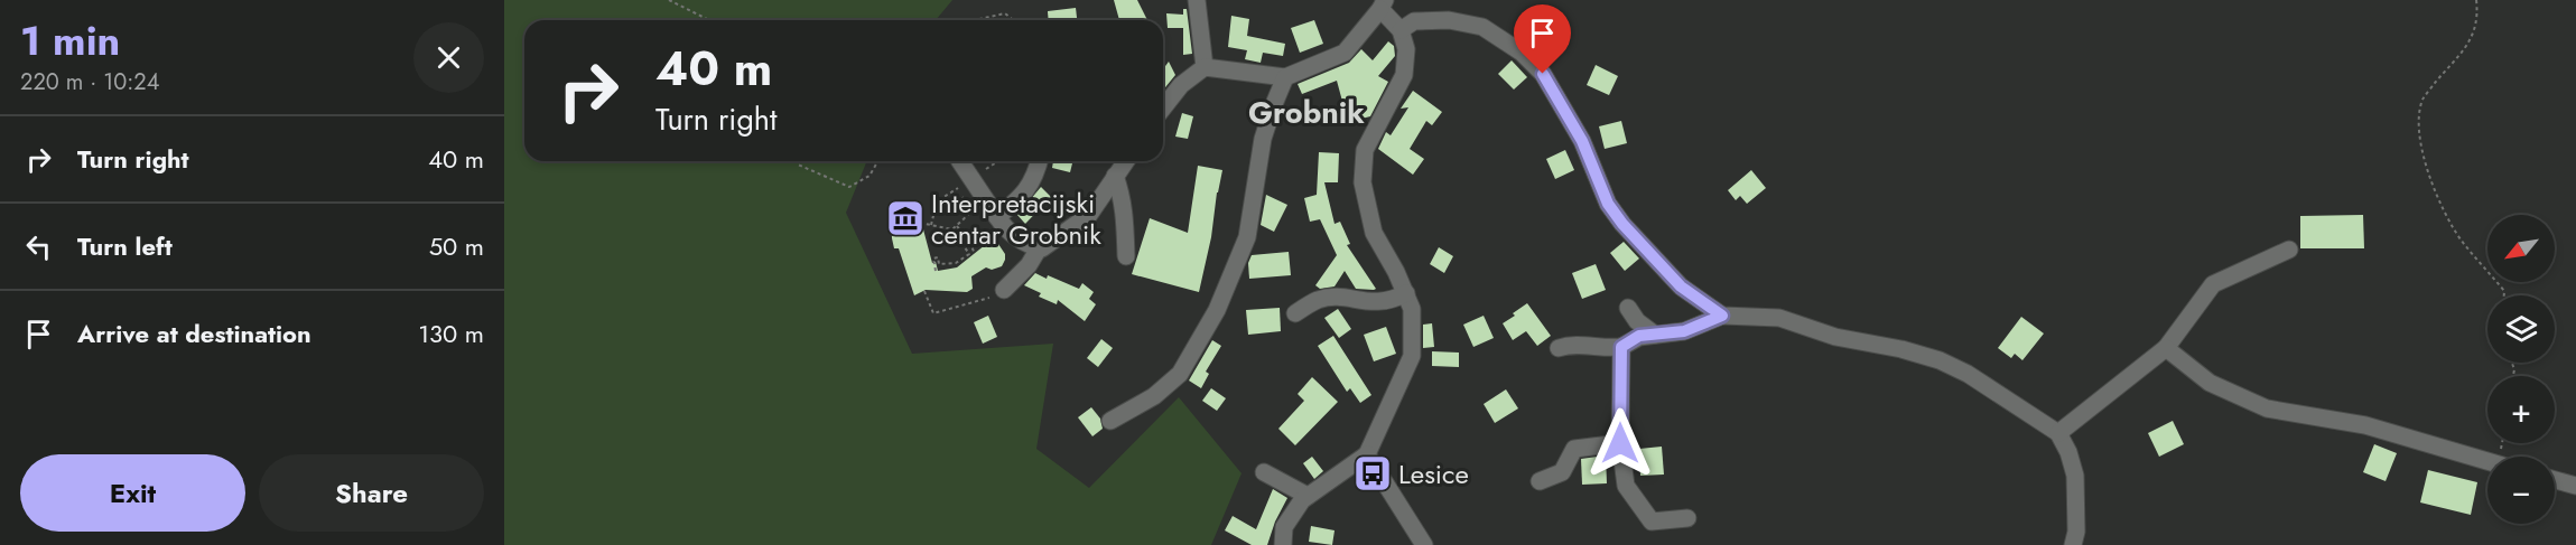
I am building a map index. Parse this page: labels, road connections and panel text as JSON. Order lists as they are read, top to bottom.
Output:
{
  "districts": ["Grobnik"],
  "places": {
    "museum": ["Interpretacijski centar Grobnik"],
    "bus stop": ["Lesice"]
  },
  "north": "bottom left",
  "page": {
    "heading": ["1 min", "220 m · 10:24"],
    "turn": ["40 m", "Turn right"],
    "list": [
      {
        "name": "Turn right",
        "value": "40 m"
      },
      {
        "name": "Turn left",
        "value": "50 m"
      },
      {
        "name": "Arrive at destination",
        "value": "130 m"
      }
    ],
    "map_buttons": ["+", "−"],
    "buttons": ["Exit", "Share"]
  }
}
